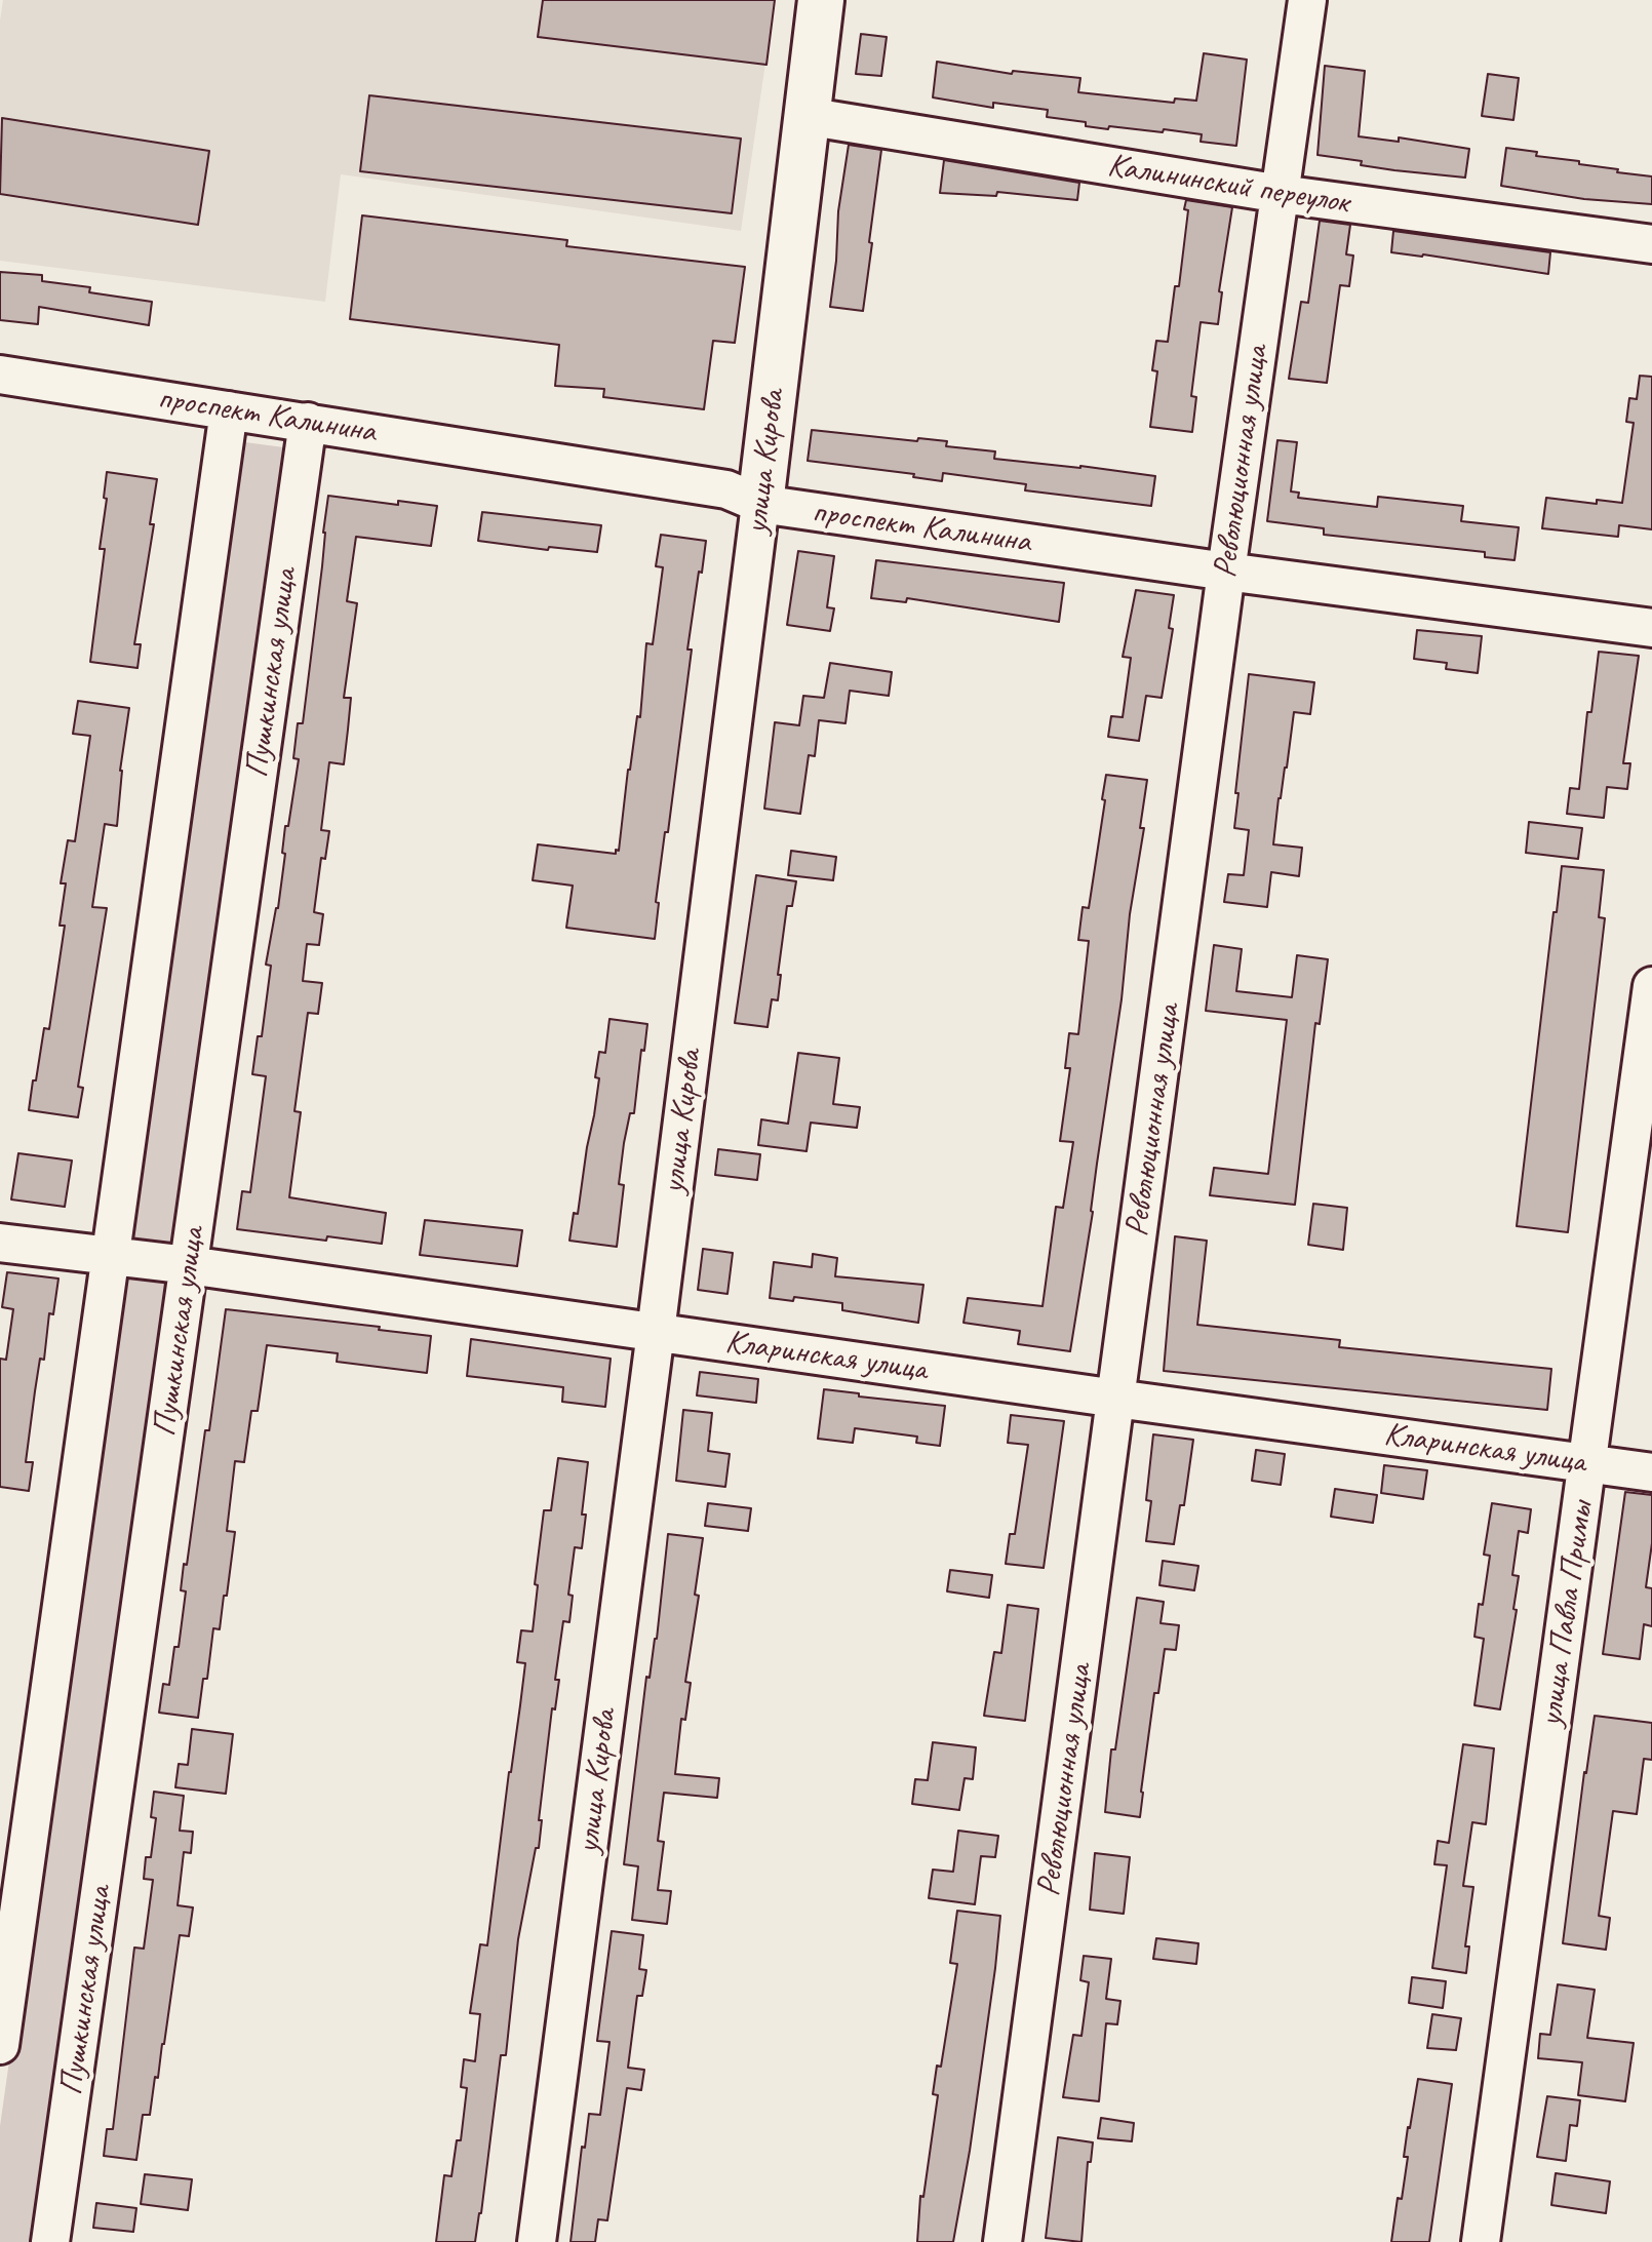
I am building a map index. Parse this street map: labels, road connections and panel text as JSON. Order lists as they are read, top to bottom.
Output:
{
  "streets": {
    "main road": ["улица Кирова"],
    "street": [
      "Калининский переулок",
      "проспект Калинина",
      "Революционная улица",
      "Пушкинская улица",
      "Кларинская улица",
      "улица Павла Примы"
    ]
  },
  "crossings": [
    ["Калининский переулок", "улица Кирова"],
    ["Калининский переулок", "Революционная улица"],
    ["проспект Калинина", "улица Кирова"],
    ["проспект Калинина", "Революционная улица"],
    ["проспект Калинина", "Пушкинская улица"],
    ["улица Кирова", "Кларинская улица"],
    ["Революционная улица", "Кларинская улица"],
    ["Пушкинская улица", "Кларинская улица"],
    ["Кларинская улица", "улица Павла Примы"]
  ]
}
